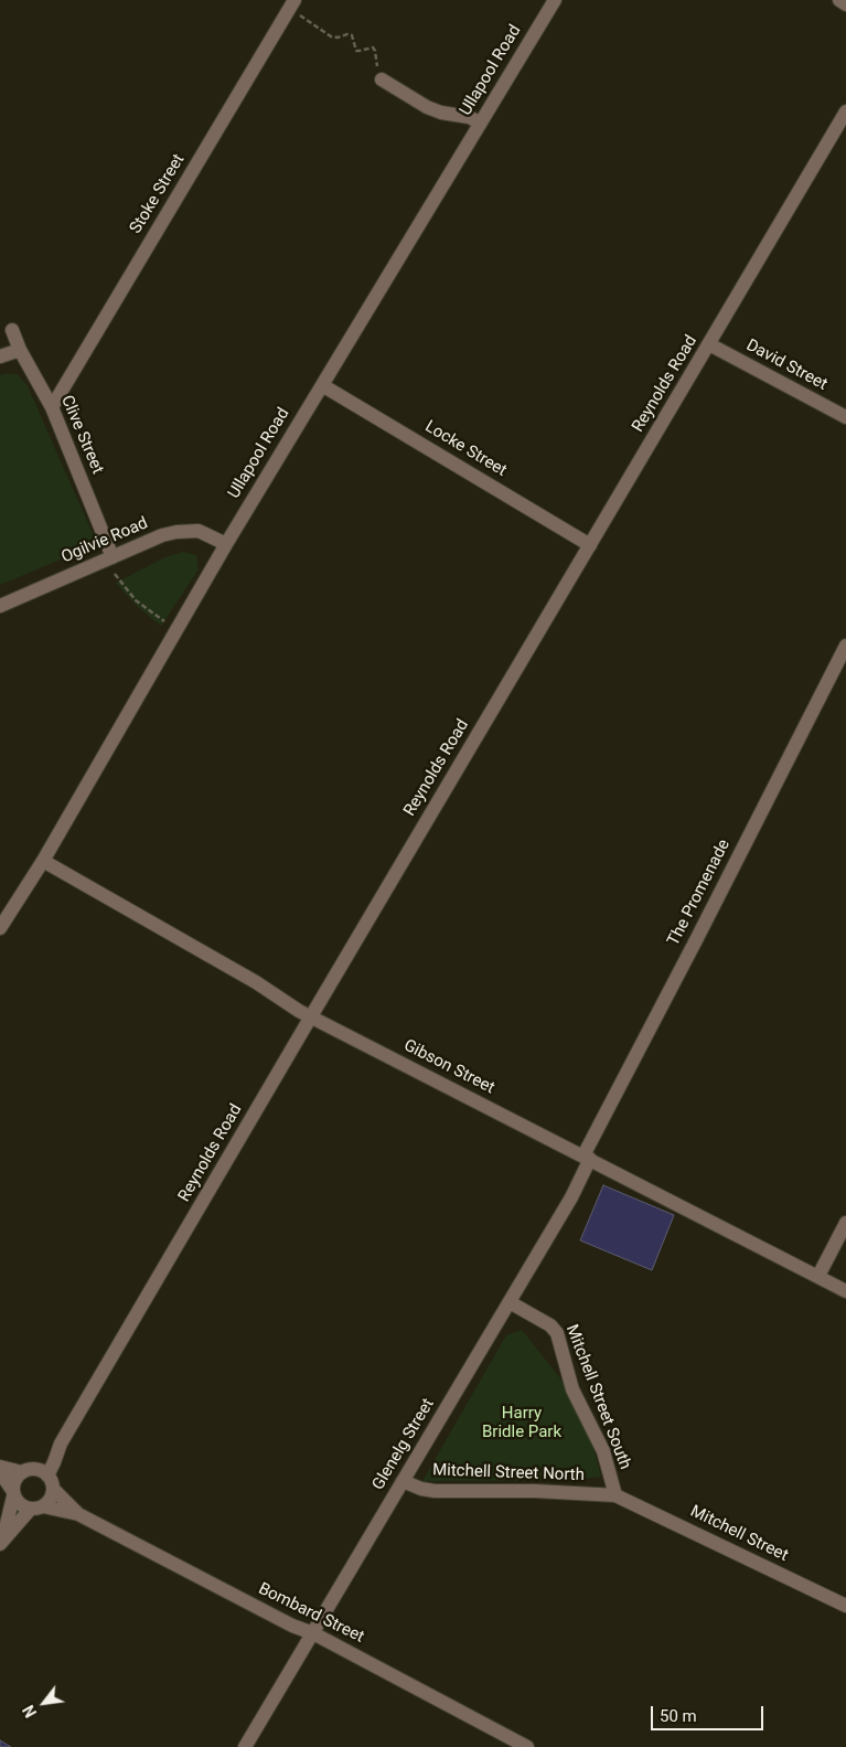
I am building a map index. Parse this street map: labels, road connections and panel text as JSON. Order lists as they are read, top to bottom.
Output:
{
  "streets": {
    "street": [
      "Ullapool Road",
      "Stoke Street",
      "David Street",
      "Reynolds Road",
      "Clive Street",
      "Locke Street",
      "Ogilvie Road",
      "The Promenade",
      "Gibson Street",
      "Mitchell Street South",
      "Glenelg Street",
      "Mitchell Street North",
      "Mitchell Street",
      "Bombard Street"
    ]
  },
  "crossings": [
    ["Ullapool Road", "Locke Street"],
    ["Ullapool Road", "Ogilvie Road"],
    ["Ullapool Road", "Gibson Street"],
    ["Stoke Street", "Clive Street"],
    ["David Street", "Reynolds Road"],
    ["Reynolds Road", "Locke Street"],
    ["Reynolds Road", "Gibson Street"],
    ["Reynolds Road", "Bombard Street"],
    ["Clive Street", "Ogilvie Road"],
    ["The Promenade", "Gibson Street"],
    ["The Promenade", "Glenelg Street"],
    ["Gibson Street", "Glenelg Street"],
    ["Mitchell Street South", "Glenelg Street"],
    ["Mitchell Street South", "Mitchell Street North"],
    ["Mitchell Street South", "Mitchell Street"],
    ["Glenelg Street", "Mitchell Street North"],
    ["Glenelg Street", "Bombard Street"],
    ["Mitchell Street North", "Mitchell Street"]
  ],
  "parks": ["Harry Bridle Park"],
  "scale_bar": "50 m",
  "north": "bottom left"
}
